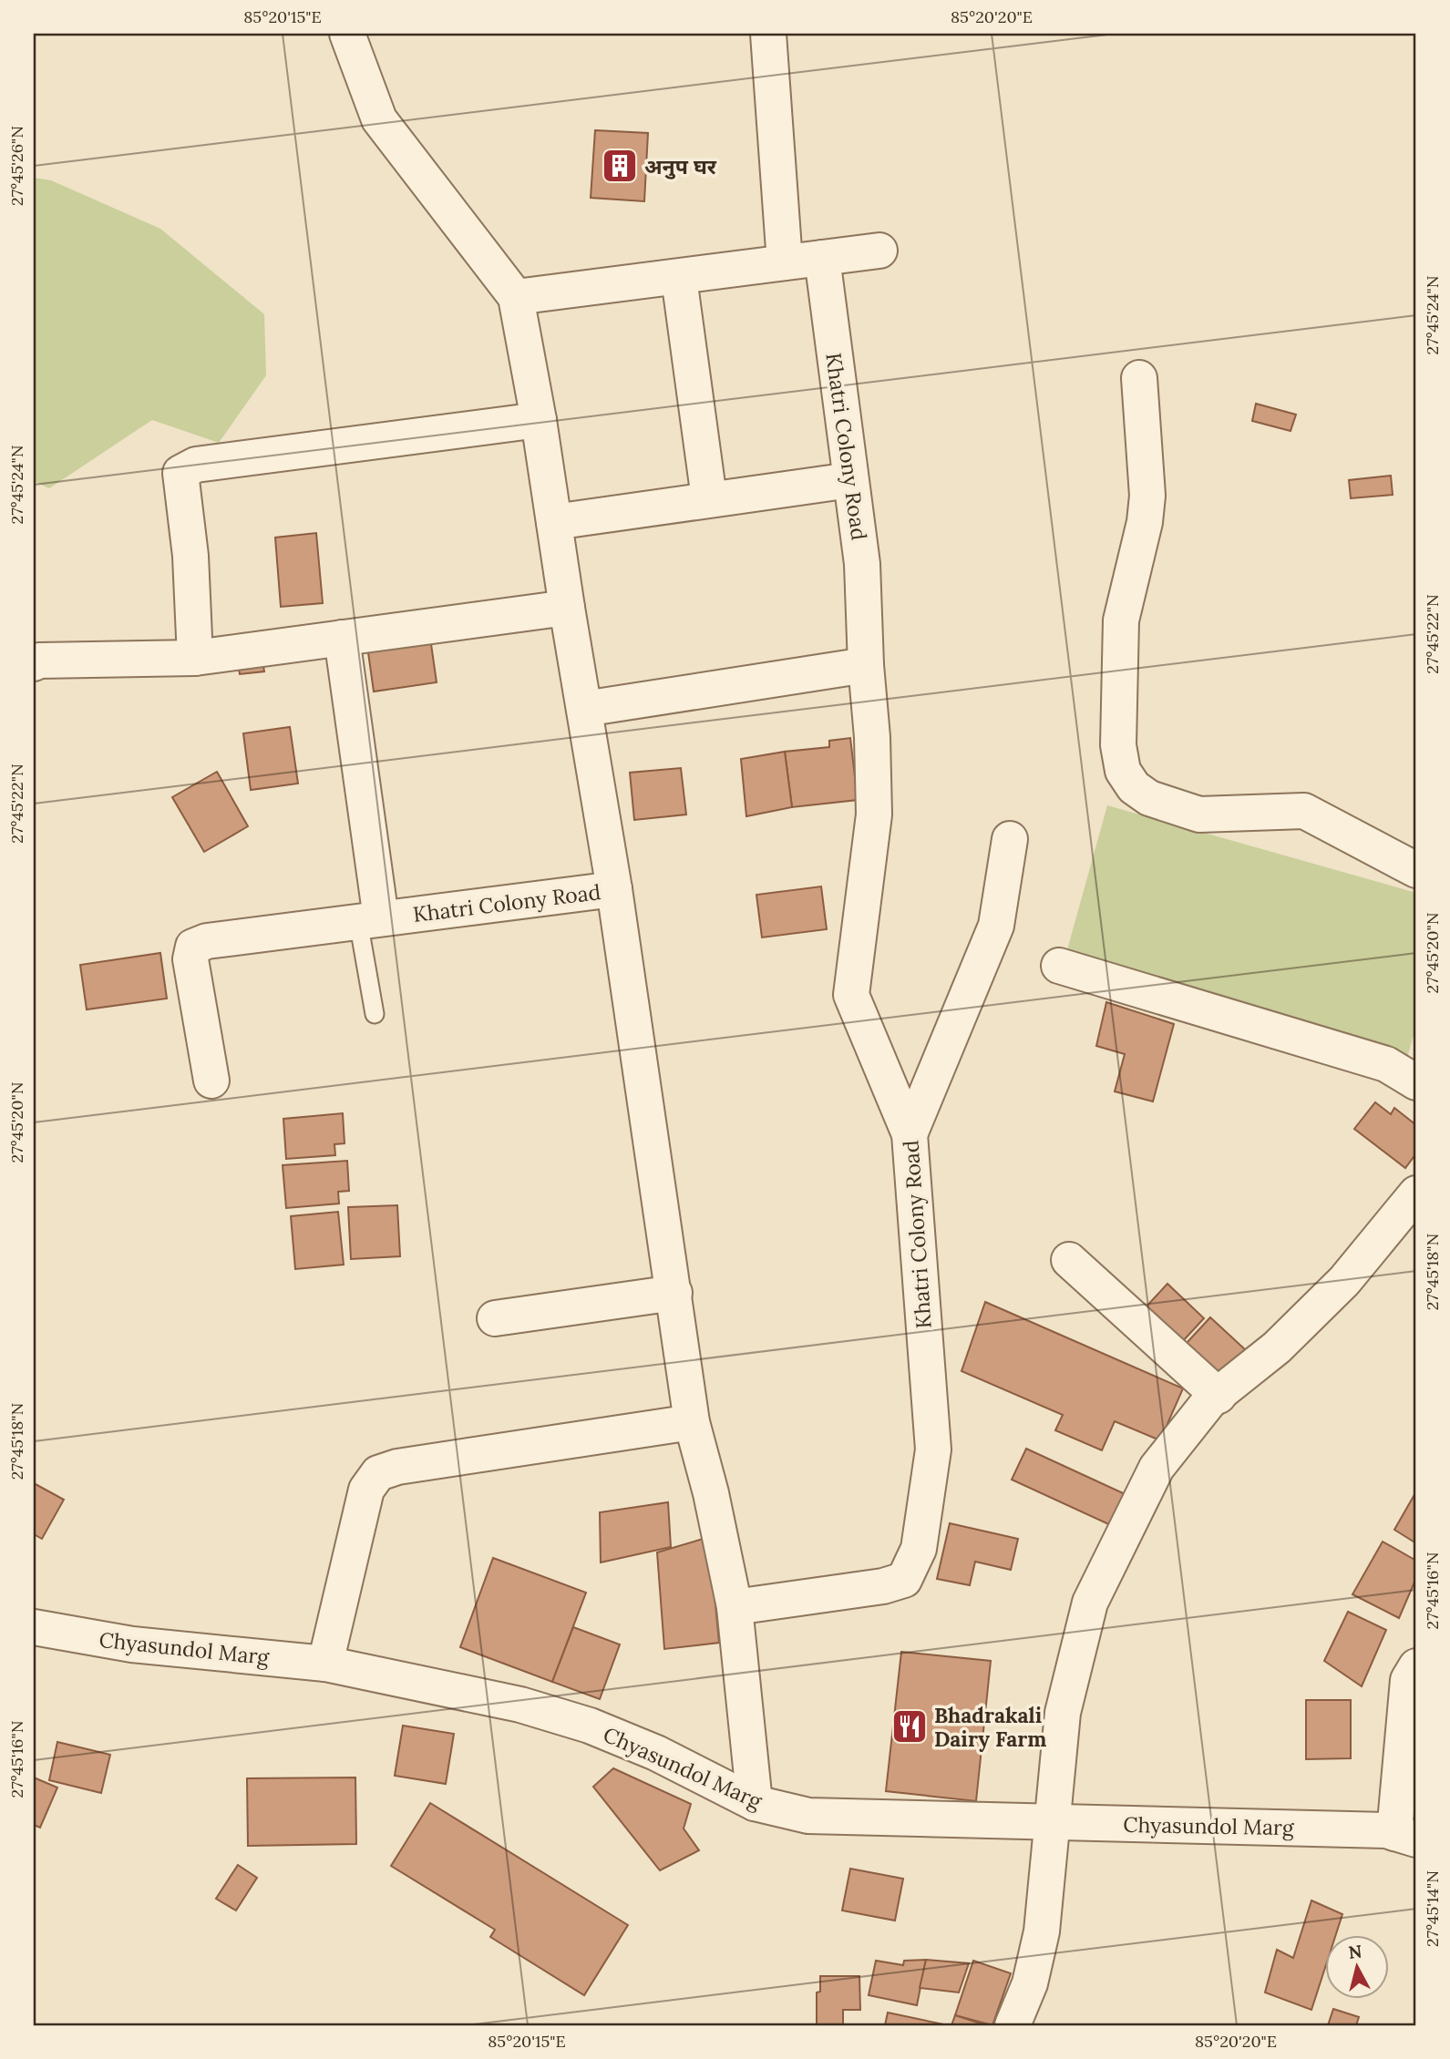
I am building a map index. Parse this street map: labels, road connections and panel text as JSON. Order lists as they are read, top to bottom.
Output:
{
  "streets": {
    "street": ["Khatri Colony Road", "Chyasundol Marg"]
  },
  "places": {
    "building": ["अनुप घर"],
    "restaurant": ["Bhadrakali Dairy Farm"]
  },
  "north": "top",
  "coordinates": [
    "85°20'15\"E",
    "85°20'20\"E",
    "27°45'26\"N",
    "27°45'24\"N",
    "27°45'22\"N",
    "27°45'20\"N",
    "27°45'18\"N",
    "27°45'16\"N",
    "27°45'14\"N"
  ]
}
